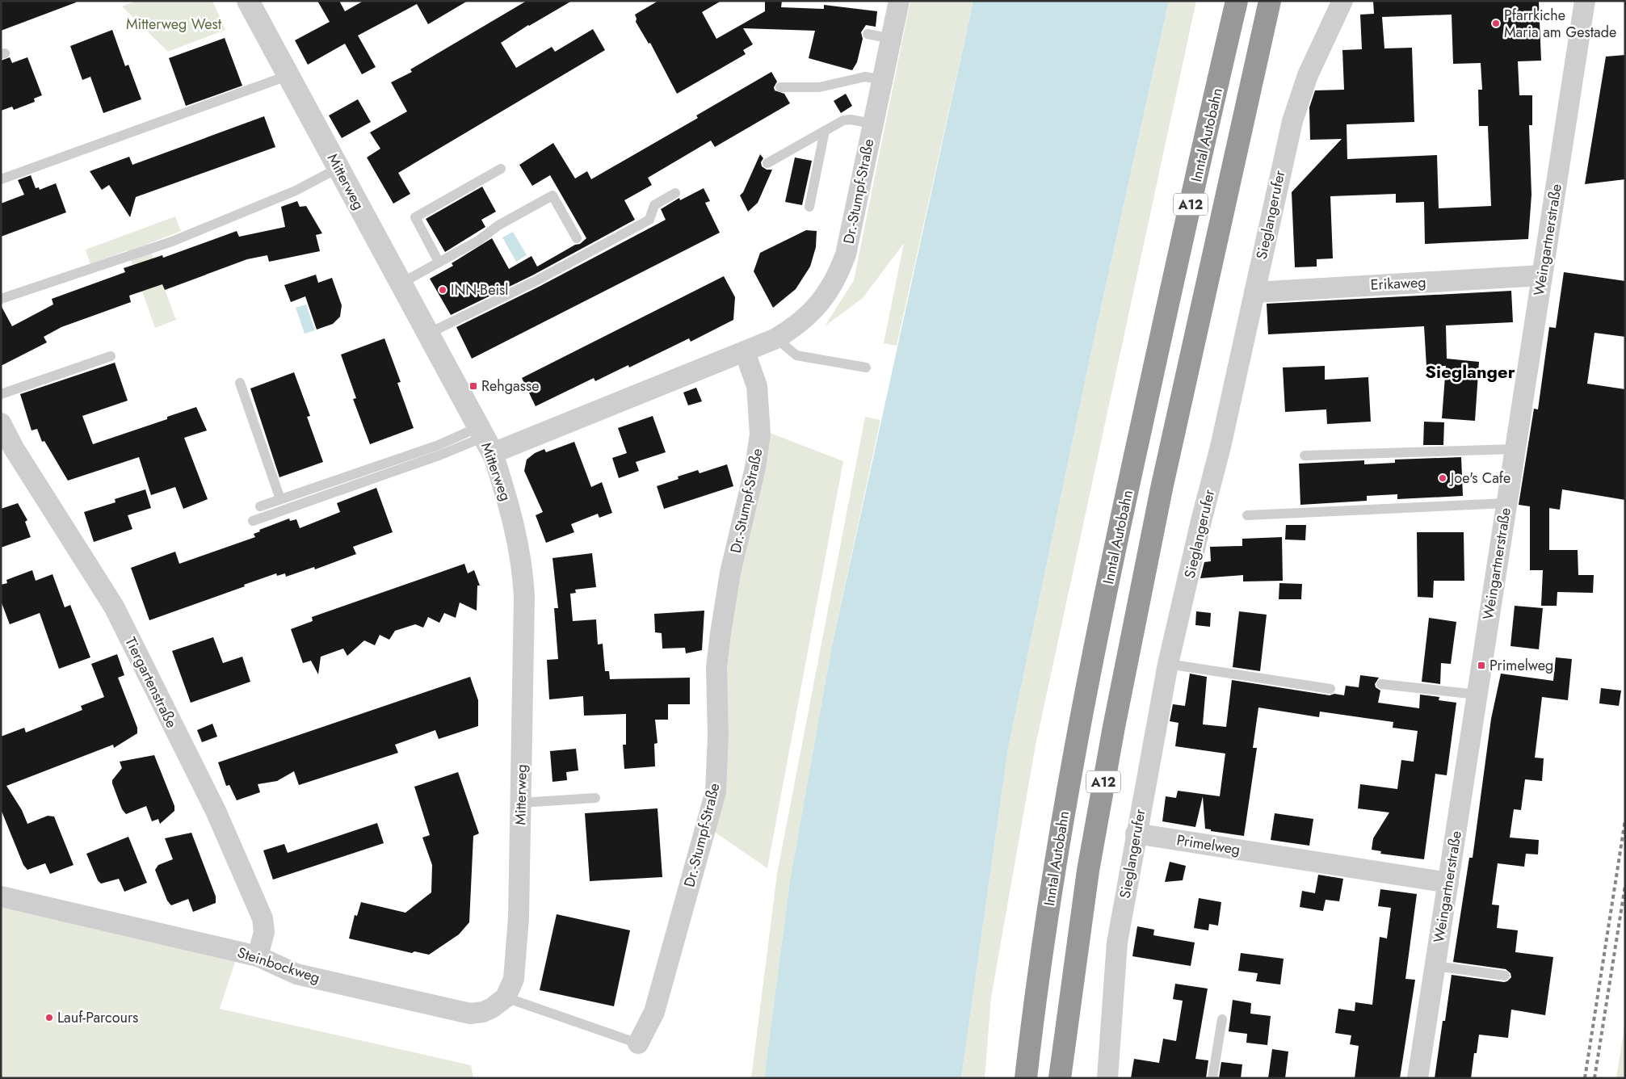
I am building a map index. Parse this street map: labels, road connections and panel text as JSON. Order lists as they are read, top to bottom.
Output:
{
  "streets": {
    "highway": ["Inntal Autobahn", "A12"],
    "street": [
      "Mitterweg",
      "Dr.-Stumpf-Straße",
      "Sieglangerufer",
      "Weingartnerstraße",
      "Erikaweg",
      "Tiergartenstraße",
      "Primelweg",
      "Steinbockweg"
    ]
  },
  "crossings": [
    ["Mitterweg", "Steinbockweg"],
    ["Sieglangerufer", "Erikaweg"],
    ["Sieglangerufer", "Primelweg"],
    ["Weingartnerstraße", "Erikaweg"],
    ["Weingartnerstraße", "Primelweg"],
    ["Tiergartenstraße", "Steinbockweg"]
  ],
  "districts": ["Sieglanger"],
  "parks": ["Mitterweg West"],
  "places": {
    "other": [
      "Pfarrkiche Maria am Gestade",
      "INN-Beisl",
      "Joe's Cafe",
      "Lauf-Parcours"
    ],
    "transit": ["Rehgasse", "Primelweg"]
  }
}
